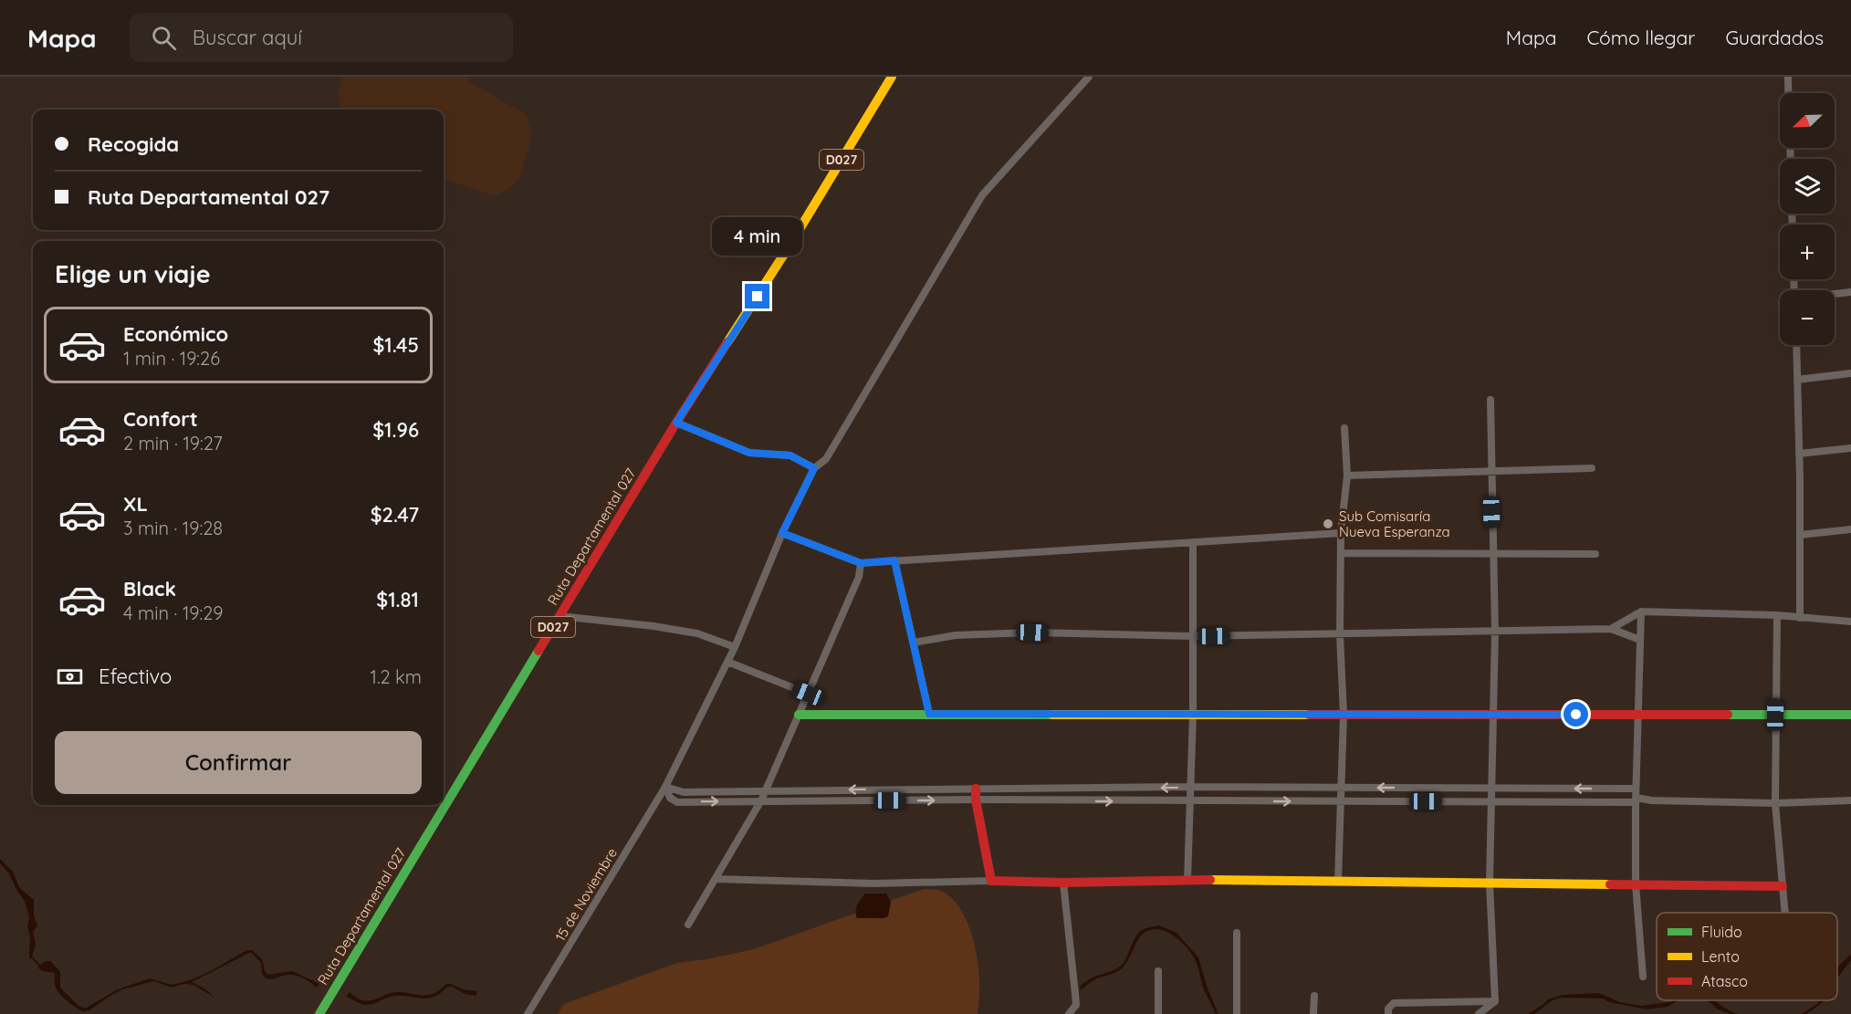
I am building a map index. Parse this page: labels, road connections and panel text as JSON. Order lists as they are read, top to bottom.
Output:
{
  "streets": {
    "street": ["D027", "Ruta Departamental 027", "15 de Noviembre"]
  },
  "places": ["Sub Comisaría Nueva Esperanza"],
  "legend": ["Fluido", "Lento", "Atasco"],
  "north": "bottom left",
  "page": {
    "header": "Mapa",
    "search": "Buscar aquí",
    "nav": ["Mapa", "Cómo llegar", "Guardados"],
    "map_buttons": ["+", "−"],
    "banner": ["Recogida", "Ruta Departamental 027"],
    "bubble": "4 min",
    "heading": "Elige un viaje",
    "list": [
      {
        "name": "Económico",
        "note": "1 min · 19:26",
        "value": "$1.45"
      },
      {
        "name": "Confort",
        "note": "2 min · 19:27",
        "value": "$1.96"
      },
      {
        "name": "XL",
        "note": "3 min · 19:28",
        "value": "$2.47"
      },
      {
        "name": "Black",
        "note": "4 min · 19:29",
        "value": "$1.81"
      }
    ],
    "pay": ["Efectivo", "1.2 km"],
    "buttons": "Confirmar"
  }
}
